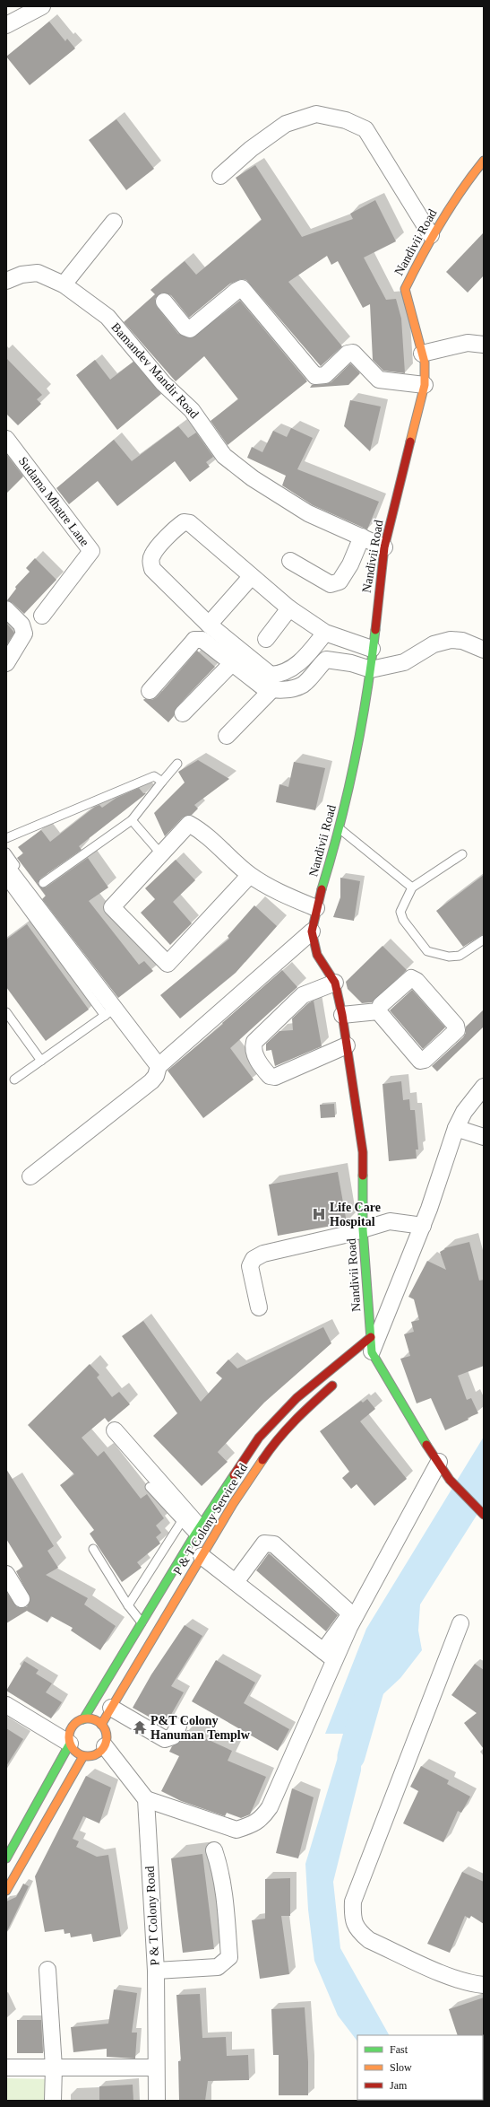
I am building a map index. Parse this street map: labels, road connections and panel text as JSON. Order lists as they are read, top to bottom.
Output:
{
  "streets": {
    "street": [
      "Nandivii Road",
      "Bamandev Mandir Road",
      "Sudama Mhatre Lane",
      "P & T Colony Service Rd",
      "P & T Colony Road"
    ]
  },
  "crossings": [
    ["Nandivii Road", "Bamandev Mandir Road"]
  ],
  "places": {
    "hospital": ["Life Care Hospital"],
    "temple": ["P&T Colony Hanuman Templw"]
  },
  "legend": ["Fast", "Slow", "Jam"]
}
